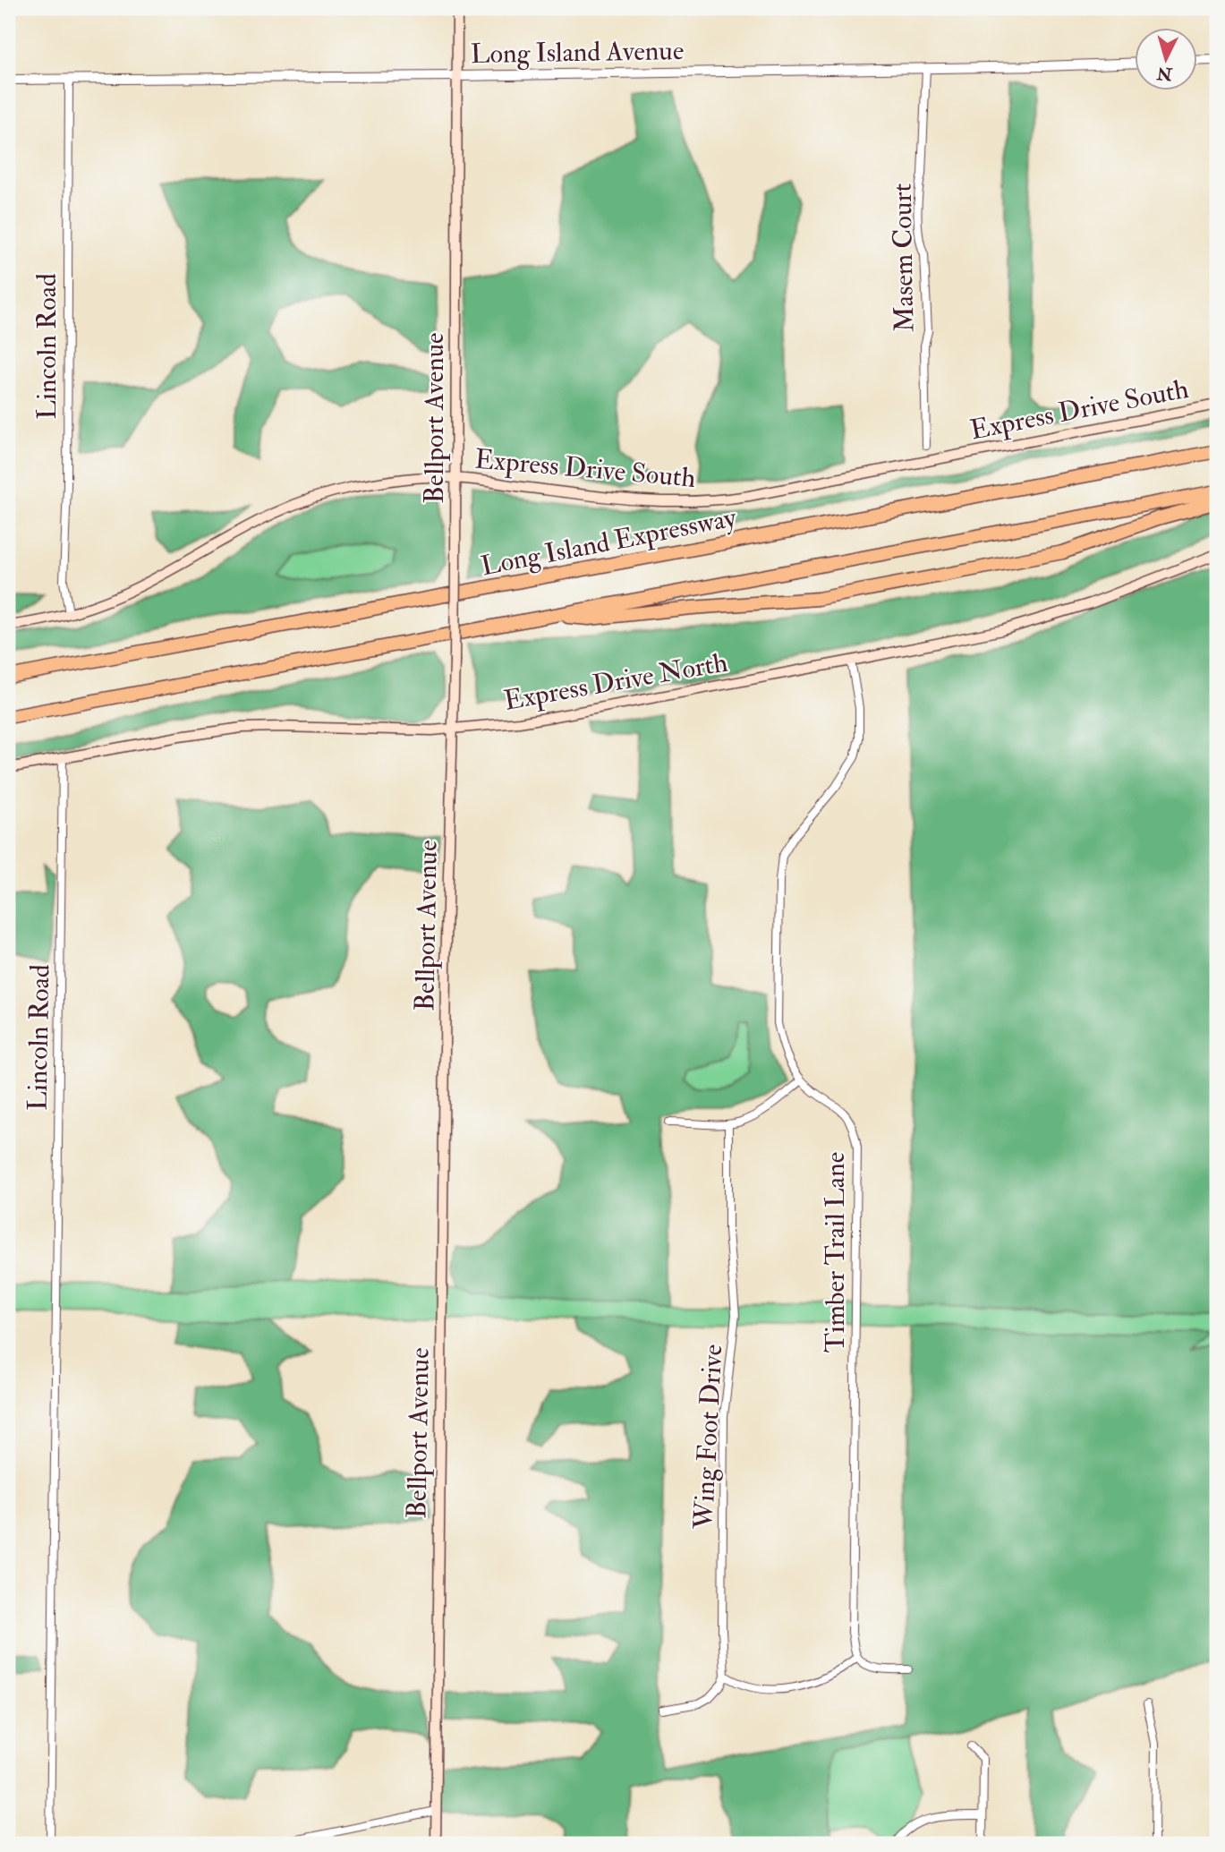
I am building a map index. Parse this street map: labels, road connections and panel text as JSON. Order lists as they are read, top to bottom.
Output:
{
  "streets": {
    "highway": ["Long Island Expressway"],
    "main road": ["Express Drive South", "Bellport Avenue", "Express Drive North"],
    "street": [
      "Long Island Avenue",
      "Masem Court",
      "Lincoln Road",
      "Timber Trail Lane",
      "Wing Foot Drive"
    ]
  },
  "crossings": [
    ["Long Island Avenue", "Masem Court"],
    ["Long Island Avenue", "Lincoln Road"],
    ["Long Island Avenue", "Bellport Avenue"],
    ["Lincoln Road", "Express Drive South"],
    ["Lincoln Road", "Express Drive North"],
    ["Express Drive South", "Bellport Avenue"],
    ["Bellport Avenue", "Express Drive North"],
    ["Express Drive North", "Timber Trail Lane"]
  ],
  "north": "bottom"
}
